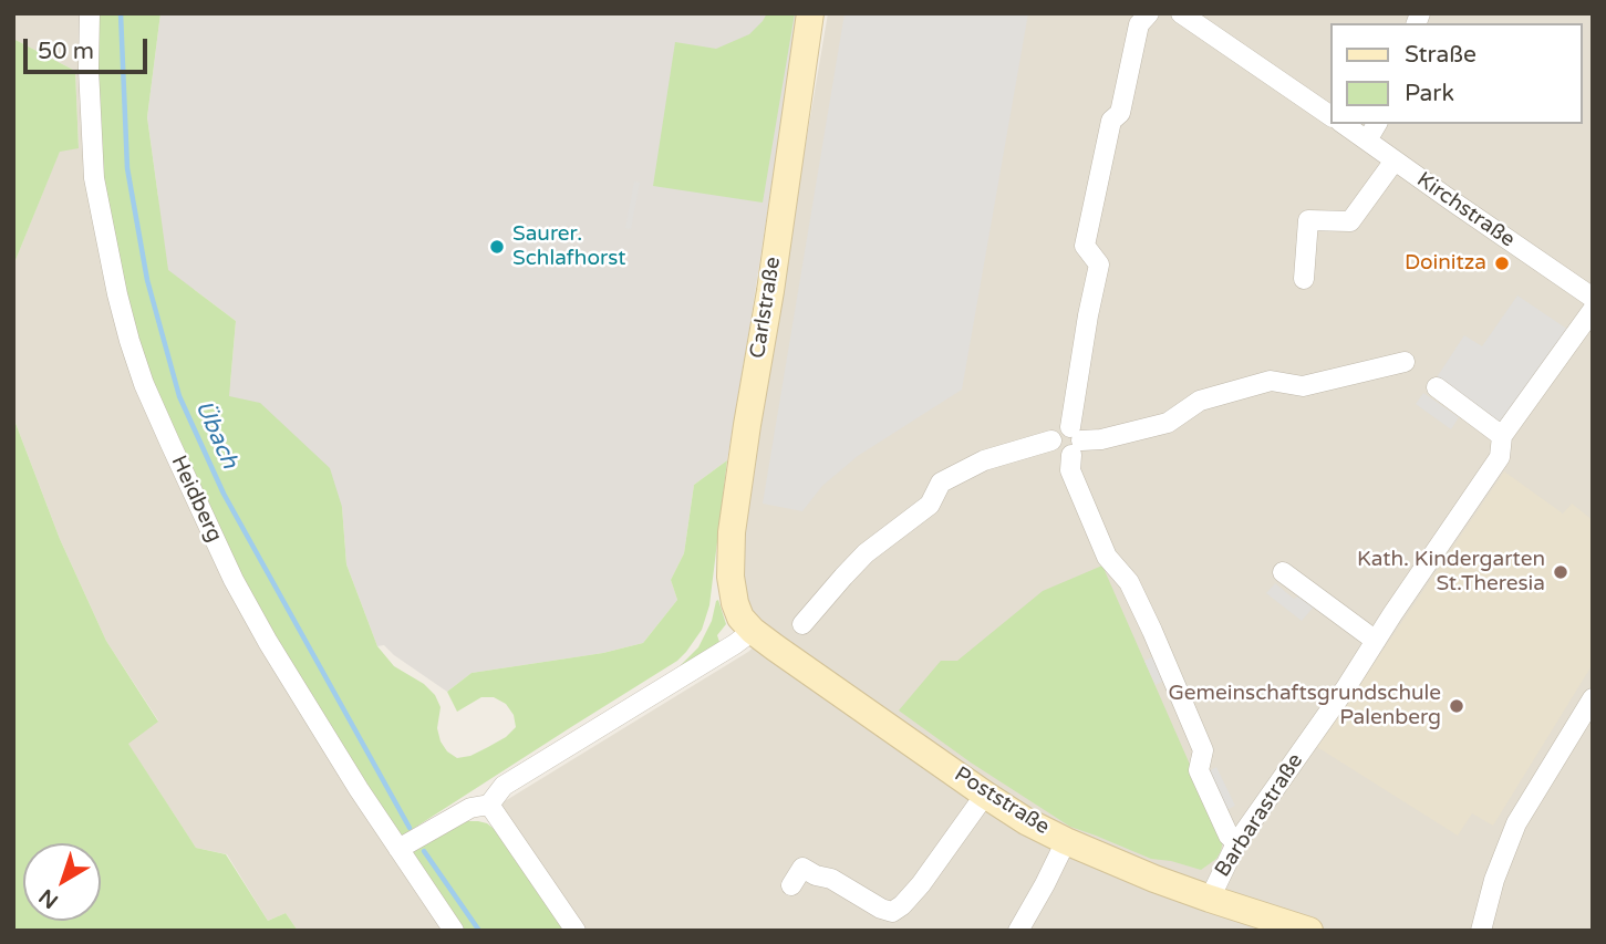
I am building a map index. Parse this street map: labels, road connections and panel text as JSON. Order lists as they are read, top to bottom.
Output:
{
  "streets": {
    "main road": ["Carlstraße", "Poststraße"],
    "street": ["Kirchstraße", "Heidberg", "Barbarastraße"]
  },
  "crossings": [
    ["Carlstraße", "Poststraße"],
    ["Poststraße", "Barbarastraße"]
  ],
  "water": ["Übach"],
  "places": [
    "Saurer. Schlafhorst",
    "Doinitza",
    "Kath. Kindergarten St.Theresia",
    "Gemeinschaftsgrundschule Palenberg"
  ],
  "legend": ["Straße", "Park"],
  "scale_bar": "50 m",
  "north": "bottom left"
}
